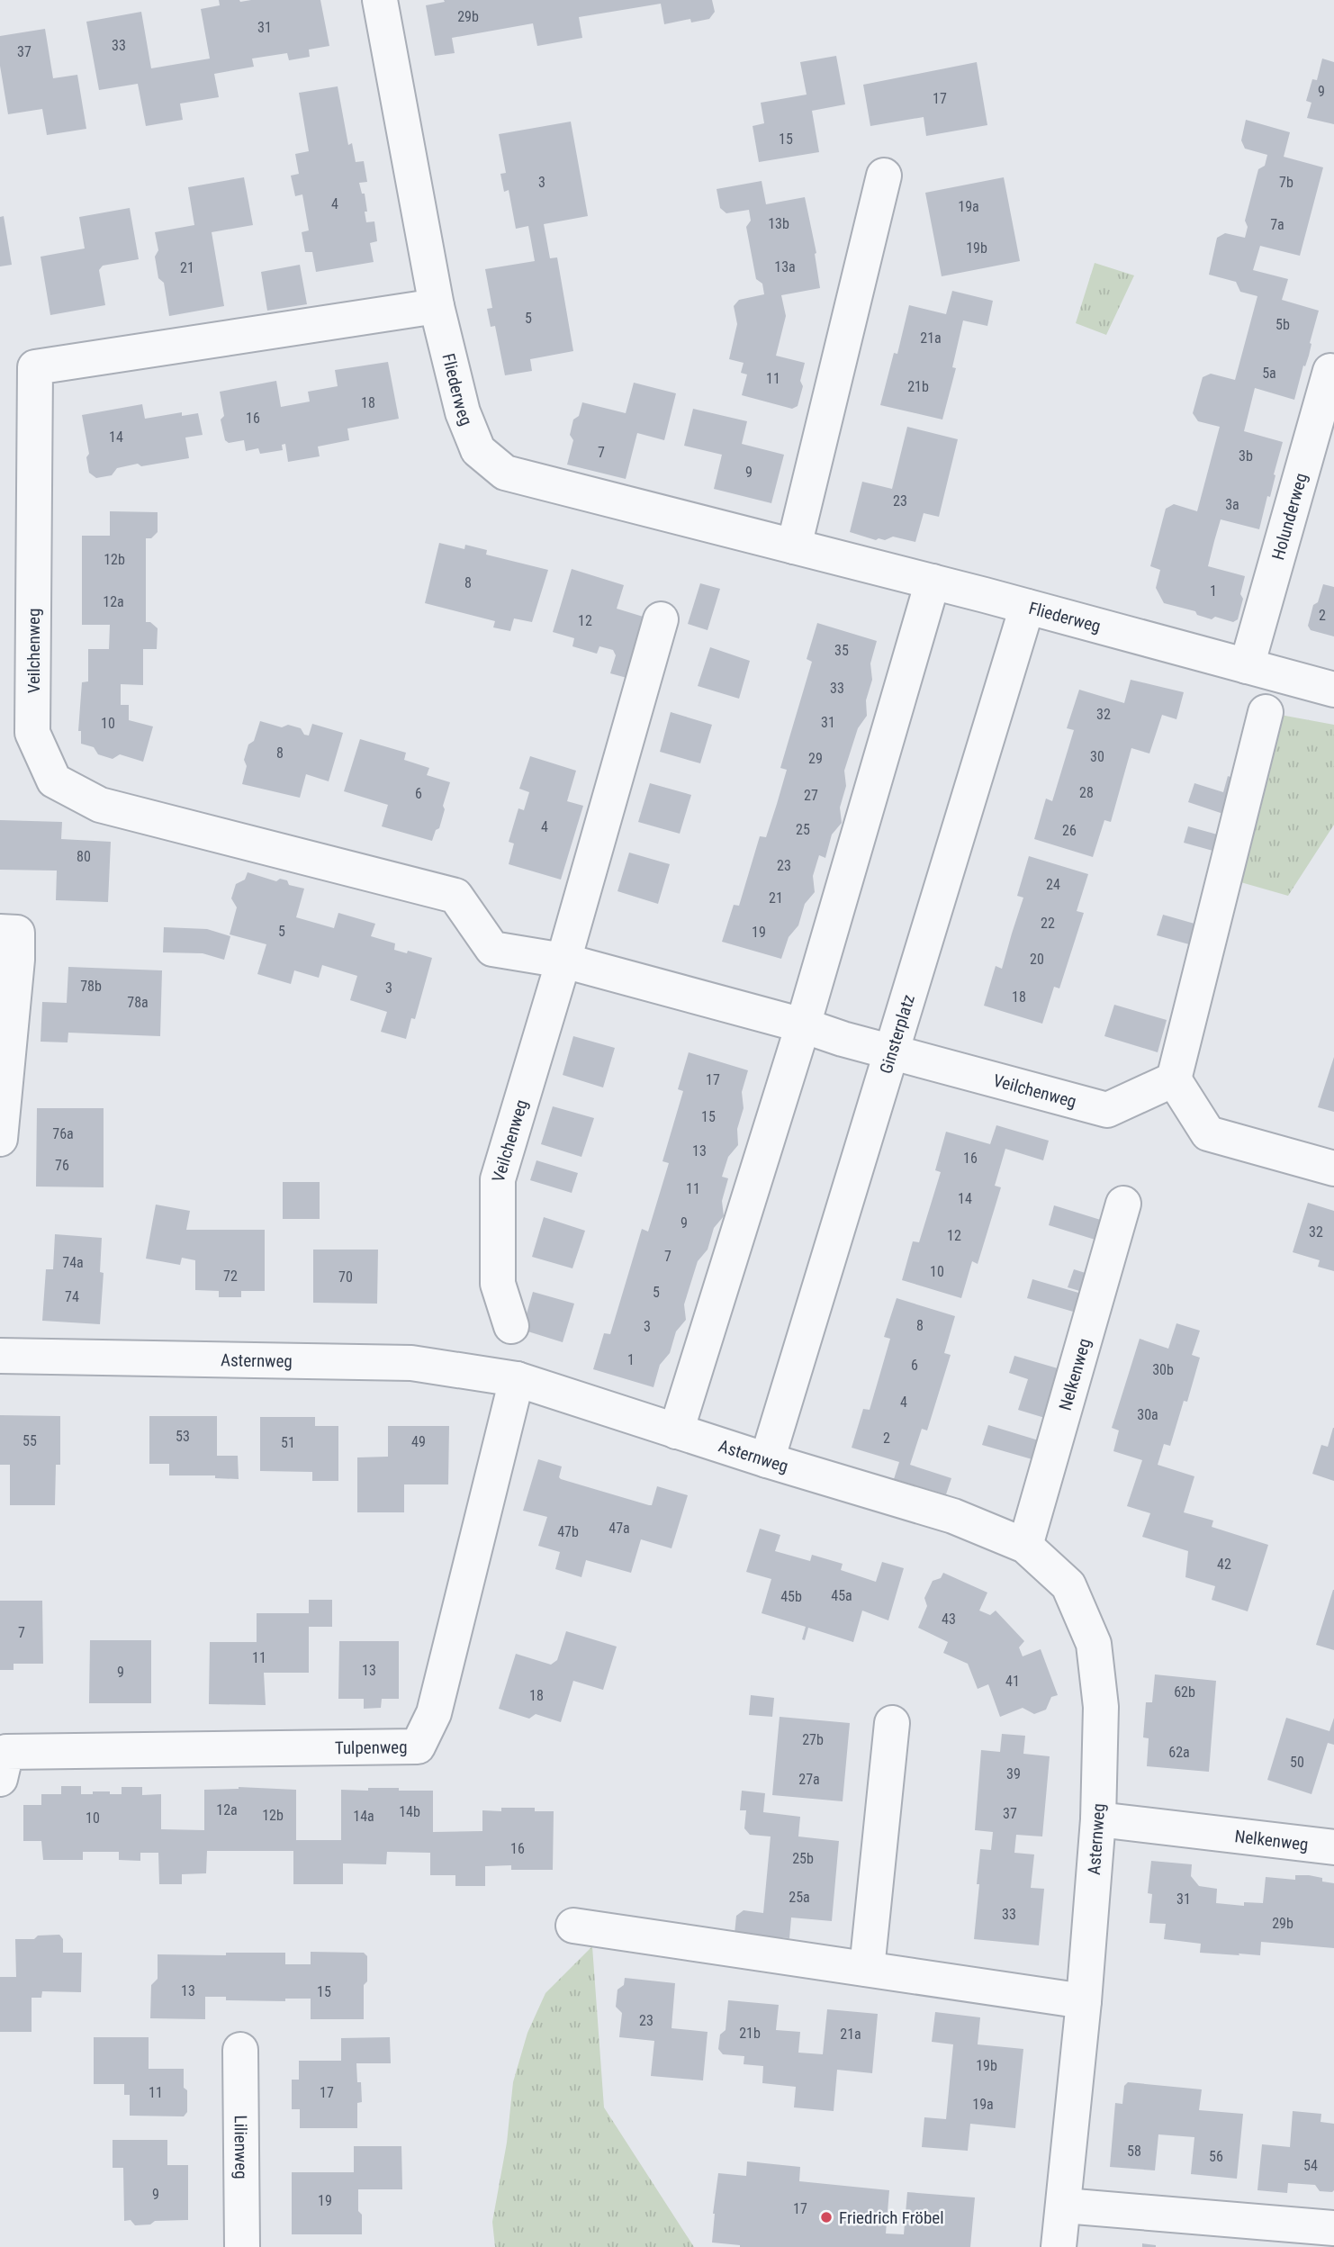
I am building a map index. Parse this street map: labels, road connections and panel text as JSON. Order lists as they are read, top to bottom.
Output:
{
  "streets": {
    "street": [
      "Fliederweg",
      "Holunderweg",
      "Veilchenweg",
      "Ginsterplatz",
      "Asternweg",
      "Nelkenweg",
      "Tulpenweg",
      "Lilienweg"
    ]
  },
  "crossings": [
    ["Fliederweg", "Holunderweg"],
    ["Fliederweg", "Veilchenweg"],
    ["Fliederweg", "Ginsterplatz"],
    ["Veilchenweg", "Ginsterplatz"],
    ["Ginsterplatz", "Asternweg"],
    ["Asternweg", "Nelkenweg"],
    ["Asternweg", "Tulpenweg"]
  ],
  "places": ["Friedrich Fröbel"],
  "house_numbers": [
    "29b",
    "31",
    "33",
    "37",
    "9",
    "17",
    "15",
    "3",
    "7b",
    "4",
    "19a",
    "13b",
    "7a",
    "19b",
    "13a",
    "21",
    "5",
    "5b",
    "21a",
    "5a",
    "11",
    "21b",
    "18",
    "16",
    "14",
    "7",
    "3b",
    "9",
    "23",
    "3a",
    "12b",
    "8",
    "1",
    "12a",
    "2",
    "12",
    "35",
    "33",
    "32",
    "31",
    "10",
    "8",
    "30",
    "29",
    "28",
    "6",
    "27",
    "4",
    "25",
    "26",
    "80",
    "23",
    "24",
    "21",
    "22",
    "5",
    "19",
    "20",
    "78b",
    "3",
    "18",
    "78a",
    "17",
    "15",
    "76a",
    "13",
    "16",
    "76",
    "11",
    "14",
    "9",
    "32",
    "12",
    "7",
    "74a",
    "10",
    "72",
    "70",
    "5",
    "74",
    "8",
    "3",
    "1",
    "6",
    "30b",
    "4",
    "30a",
    "53",
    "2",
    "55",
    "49",
    "51",
    "47a",
    "47b",
    "42",
    "45a",
    "45b",
    "43",
    "7",
    "11",
    "13",
    "9",
    "41",
    "62b",
    "18",
    "27b",
    "62a",
    "50",
    "39",
    "27a",
    "12a",
    "14b",
    "37",
    "12b",
    "14a",
    "10",
    "16",
    "25b",
    "25a",
    "31",
    "33",
    "29b",
    "13",
    "15",
    "23",
    "21b",
    "21a",
    "19b",
    "11",
    "17",
    "19a",
    "58",
    "56",
    "54",
    "9",
    "19",
    "17"
  ]
}
